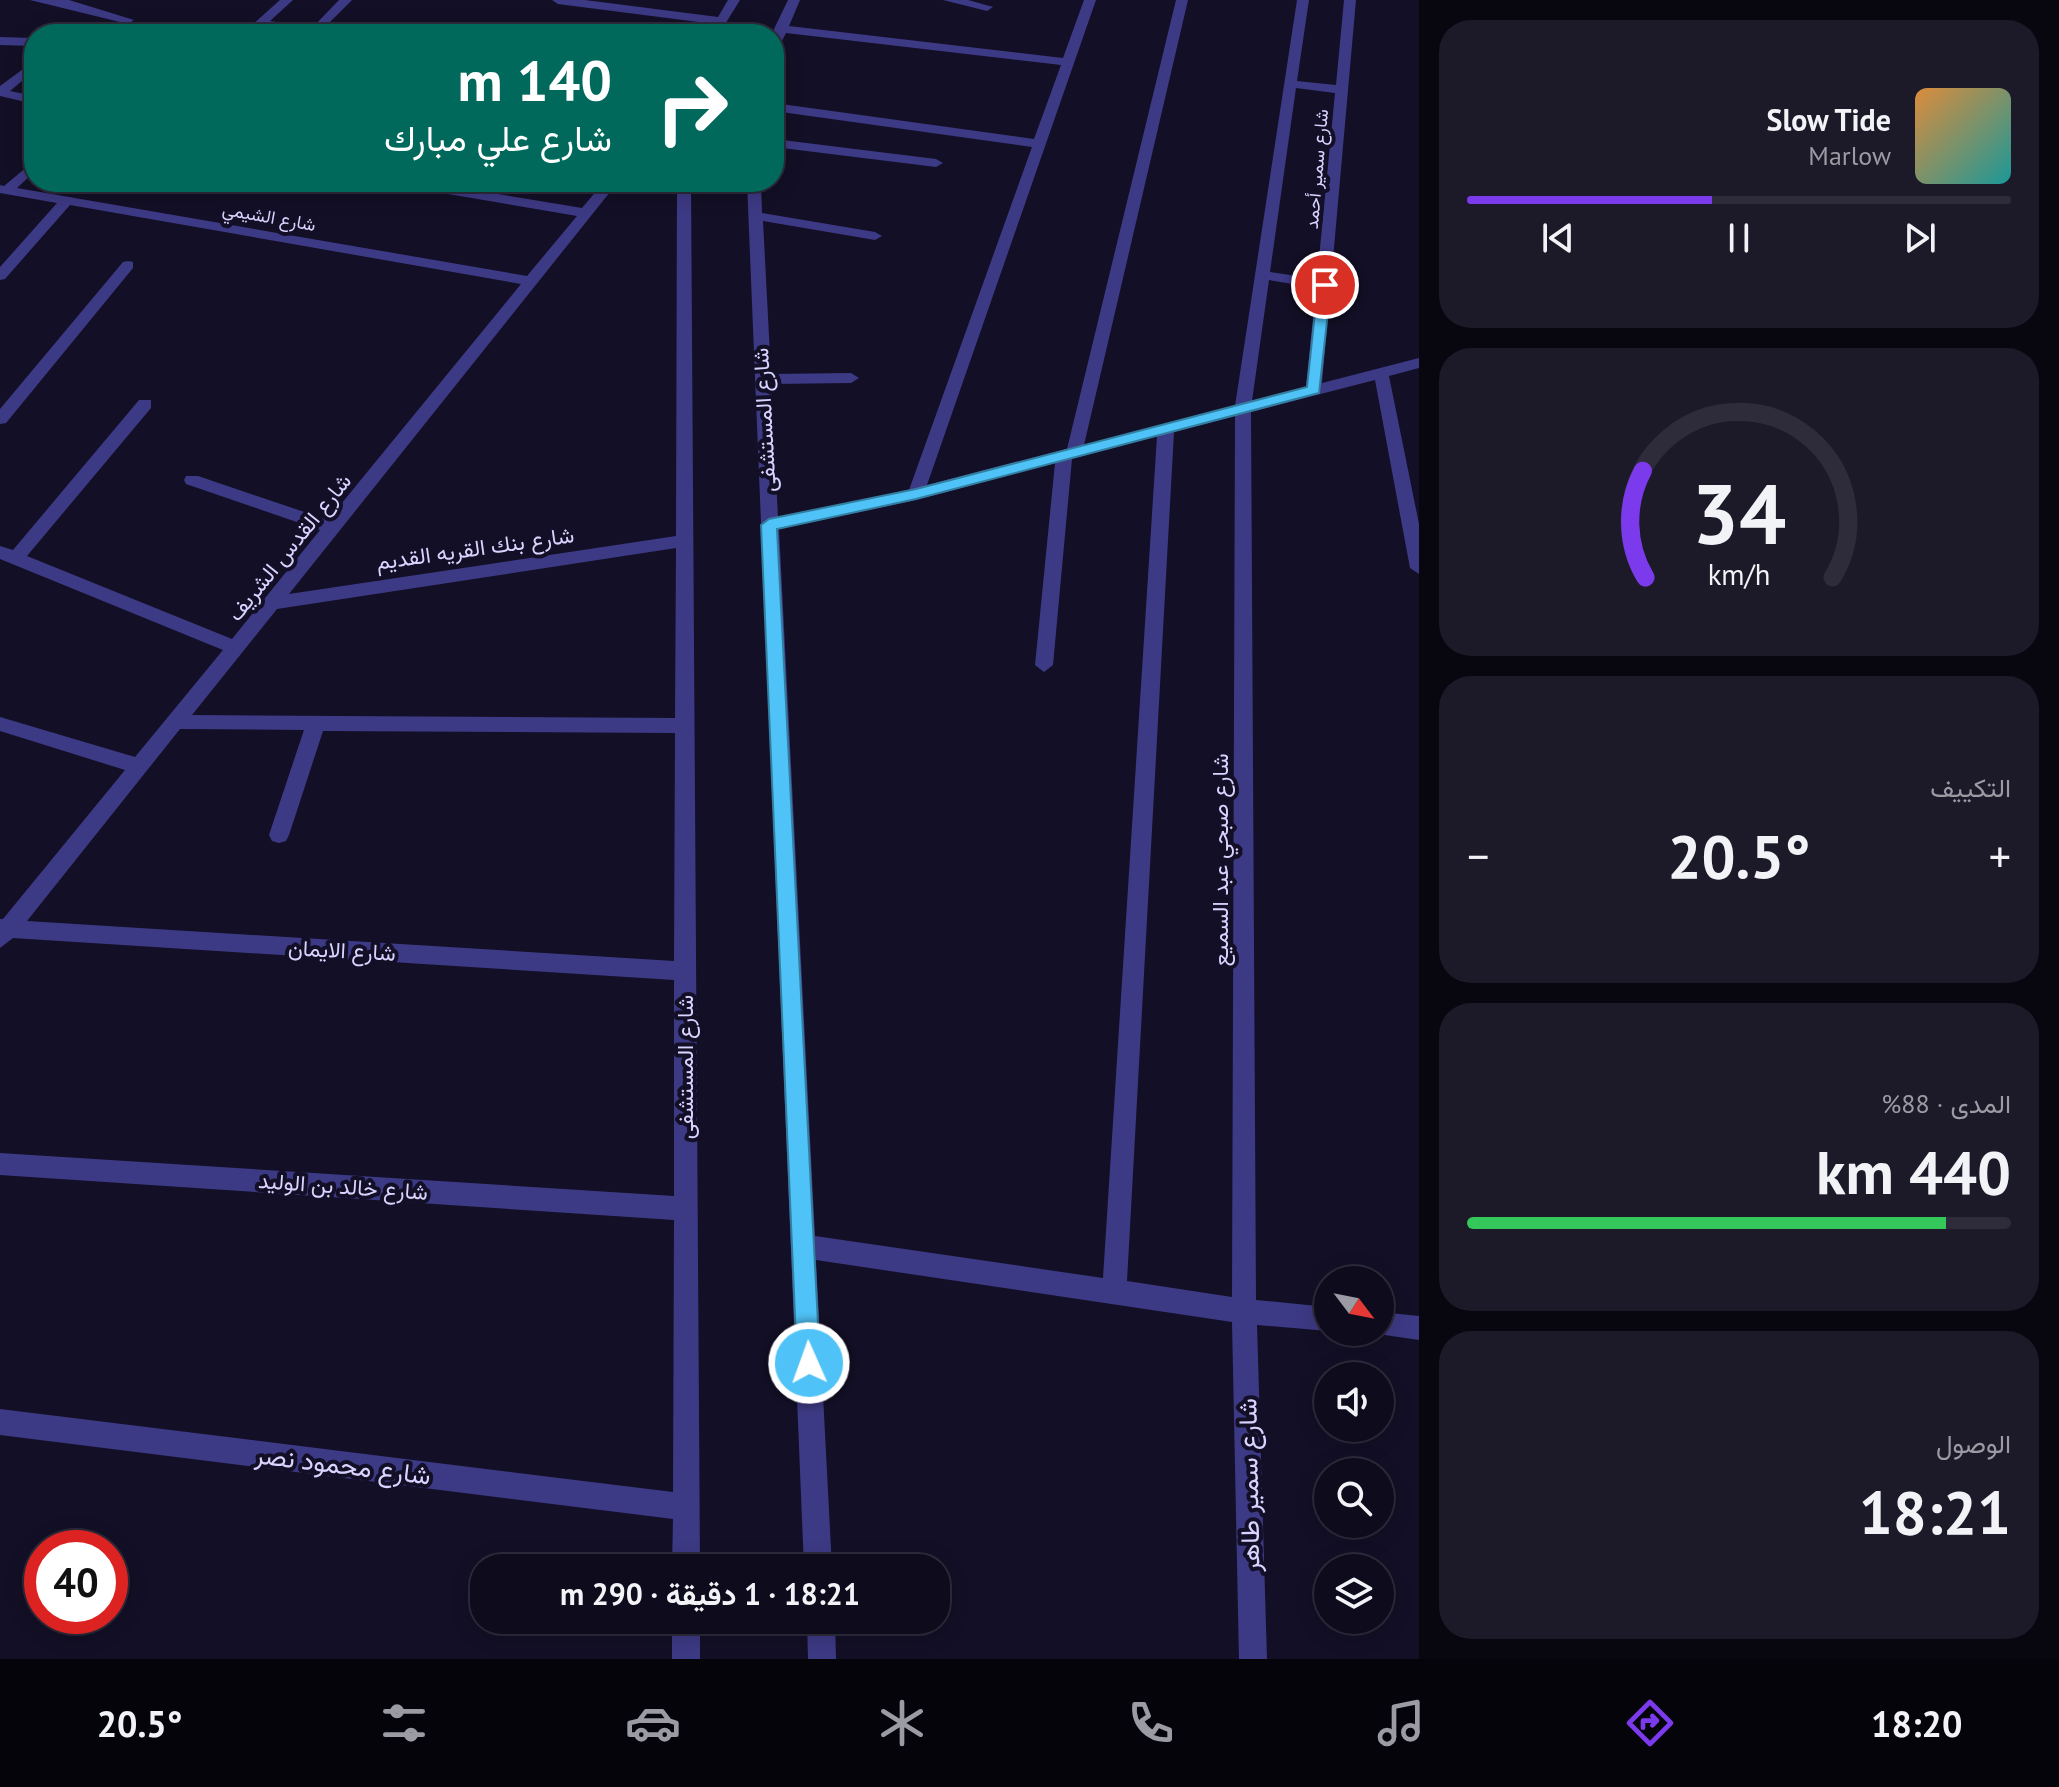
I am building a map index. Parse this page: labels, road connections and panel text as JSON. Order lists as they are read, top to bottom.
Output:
{
  "streets": {
    "street": [
      "شارع سمير أحمد",
      "شارع الشيمي",
      "شارع المستشفى",
      "شارع القدس الشريف",
      "شارع بنك القريه القديم",
      "شارع صبحي عبد السميع",
      "شارع الايمان",
      "شارع خالد بن الوليد",
      "شارع محمود نصر",
      "شارع سمير طاهر"
    ]
  },
  "crossings": [
    ["شارع الشيمي", "شارع القدس الشريف"],
    ["شارع المستشفى", "شارع بنك القريه القديم"],
    ["شارع المستشفى", "شارع الايمان"],
    ["شارع المستشفى", "شارع خالد بن الوليد"],
    ["شارع المستشفى", "شارع محمود نصر"],
    ["شارع القدس الشريف", "شارع بنك القريه القديم"],
    ["شارع القدس الشريف", "شارع الايمان"],
    ["شارع صبحي عبد السميع", "شارع سمير طاهر"]
  ],
  "north": "bottom right",
  "page": {
    "turn": ["140 m", "شارع علي مبارك"],
    "song": ["Slow Tide", "Marlow"],
    "tile": [
      "التكييف",
      ["المدى · 88%", "440 km"],
      ["الوصول", "18:21"]
    ],
    "heat": ["−", "20.5°", "+"],
    "limit": "40",
    "trip": "18:21 · 1 دقيقة · 290 m",
    "tabs": ["18:20", "20.5°"],
    "gauge": ["34", "km/h"]
  }
}
